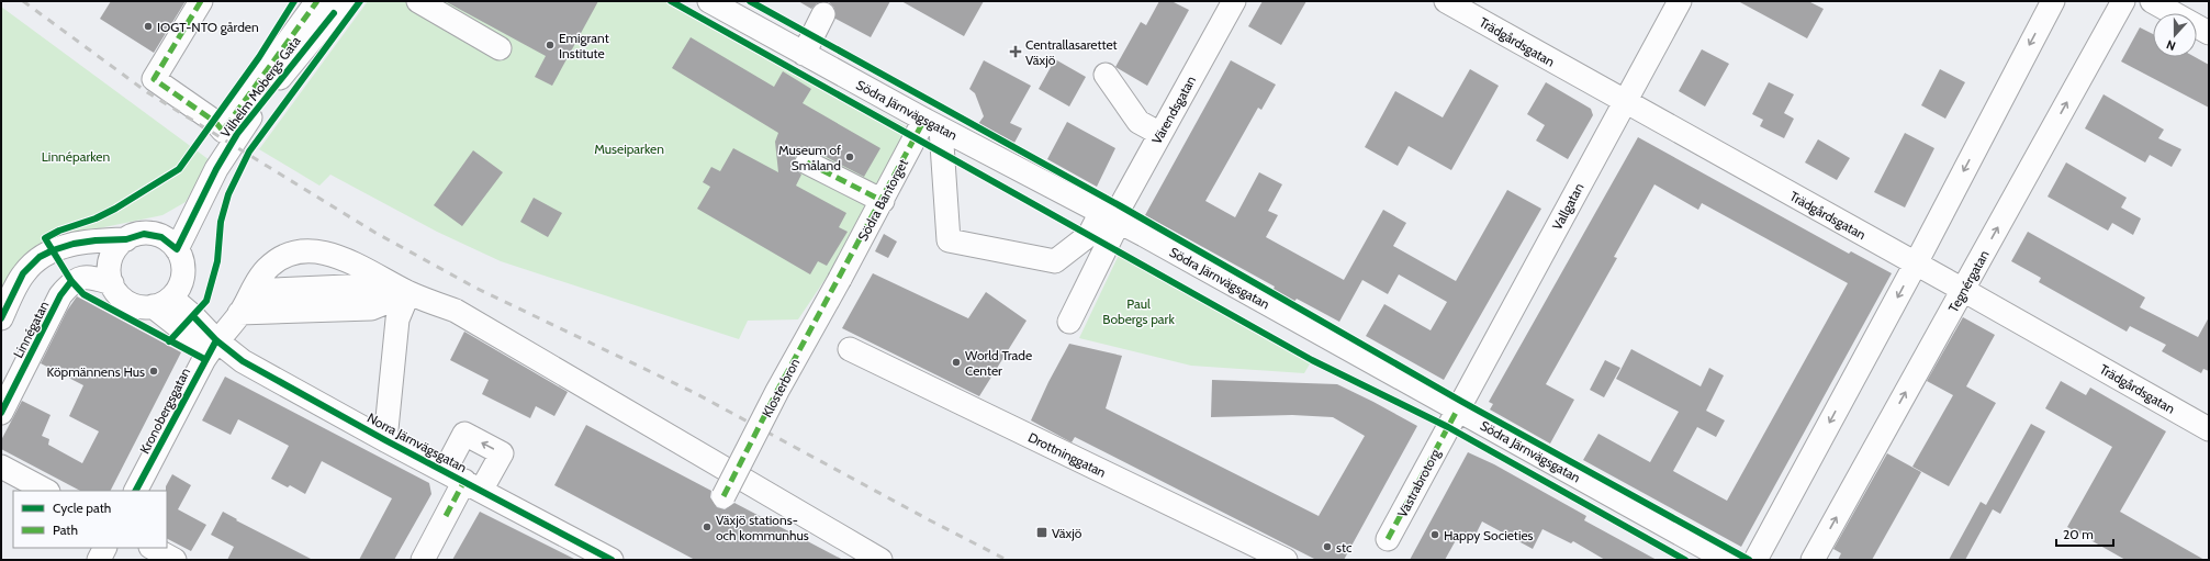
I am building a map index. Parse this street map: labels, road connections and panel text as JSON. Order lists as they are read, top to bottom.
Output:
{
  "streets": {
    "street": [
      "Trädgårdsgatan",
      "Vilhelm Mobergs Gata",
      "Södra Järnvägsgatan",
      "Värendsgatan",
      "Södra Bantorget",
      "Vallgatan",
      "Tegnérgatan",
      "Linnégatan",
      "Klosterbron",
      "Kronobergsgatan",
      "Norra Järnvägsgatan",
      "Drottninggatan",
      "Västrabrotorg"
    ]
  },
  "crossings": [
    ["Trädgårdsgatan", "Vallgatan"],
    ["Trädgårdsgatan", "Tegnérgatan"],
    ["Vilhelm Mobergs Gata", "Linnégatan"],
    ["Södra Järnvägsgatan", "Värendsgatan"],
    ["Södra Järnvägsgatan", "Södra Bantorget"],
    ["Södra Järnvägsgatan", "Vallgatan"],
    ["Södra Järnvägsgatan", "Västrabrotorg"],
    ["Södra Bantorget", "Klosterbron"],
    ["Vallgatan", "Västrabrotorg"],
    ["Kronobergsgatan", "Norra Järnvägsgatan"]
  ],
  "parks": ["Museiparken", "Linnéparken", "Paul Bobergs park"],
  "places": {
    "other": [
      "IOGT-NTO gården",
      "Emigrant Institute",
      "Museum of Småland",
      "World Trade Center",
      "Köpmännens Hus",
      "Växjö stations- och kommunhus",
      "Happy Societies",
      "stc"
    ],
    "health": ["Centrallasarettet Växjö"],
    "transit": ["Växjö"]
  },
  "legend": ["Cycle path", "Path"],
  "scale_bar": "20 m",
  "north": "bottom"
}
